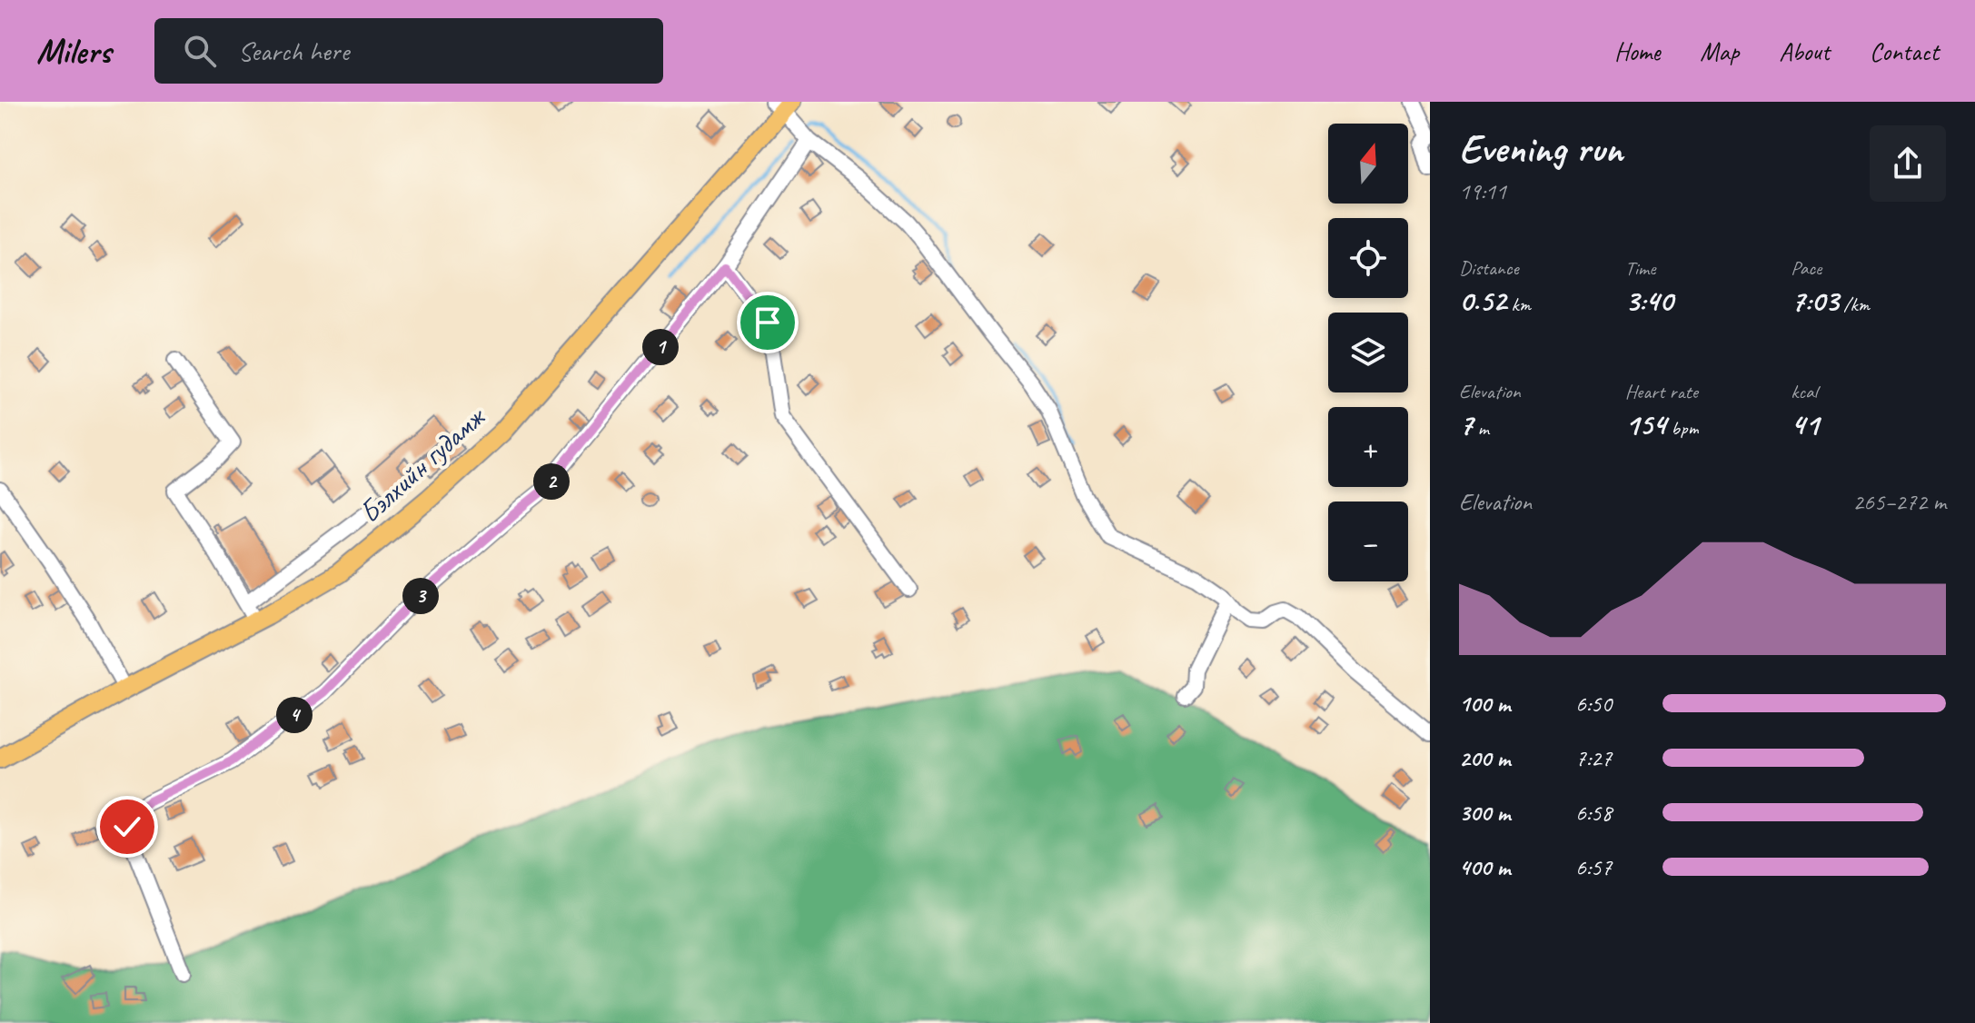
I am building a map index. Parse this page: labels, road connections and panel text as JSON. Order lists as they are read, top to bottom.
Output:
{
  "streets": {
    "main road": ["Бэлхийн гудамж"]
  },
  "north": "top",
  "page": {
    "header": "Milers",
    "search": "Search here",
    "nav": [
      "Home",
      "Map",
      "About",
      "Contact"
    ],
    "heading": ["Evening run", "19:11"],
    "map_buttons": ["+", "−"],
    "stats": [
      ["Distance", "0.52 km"],
      ["Time", "3:40"],
      ["Pace", "7:03 /km"],
      ["Elevation", "7 m"],
      ["Heart rate", "154 bpm"],
      ["kcal", "41"]
    ],
    "pins": [
      "1",
      "2",
      "3",
      "4"
    ],
    "chart": ["Elevation", "265–272 m"],
    "list": [
      {
        "name": "100 m",
        "note": "6:50"
      },
      {
        "name": "200 m",
        "note": "7:27"
      },
      {
        "name": "300 m",
        "note": "6:58"
      },
      {
        "name": "400 m",
        "note": "6:57"
      }
    ]
  }
}
